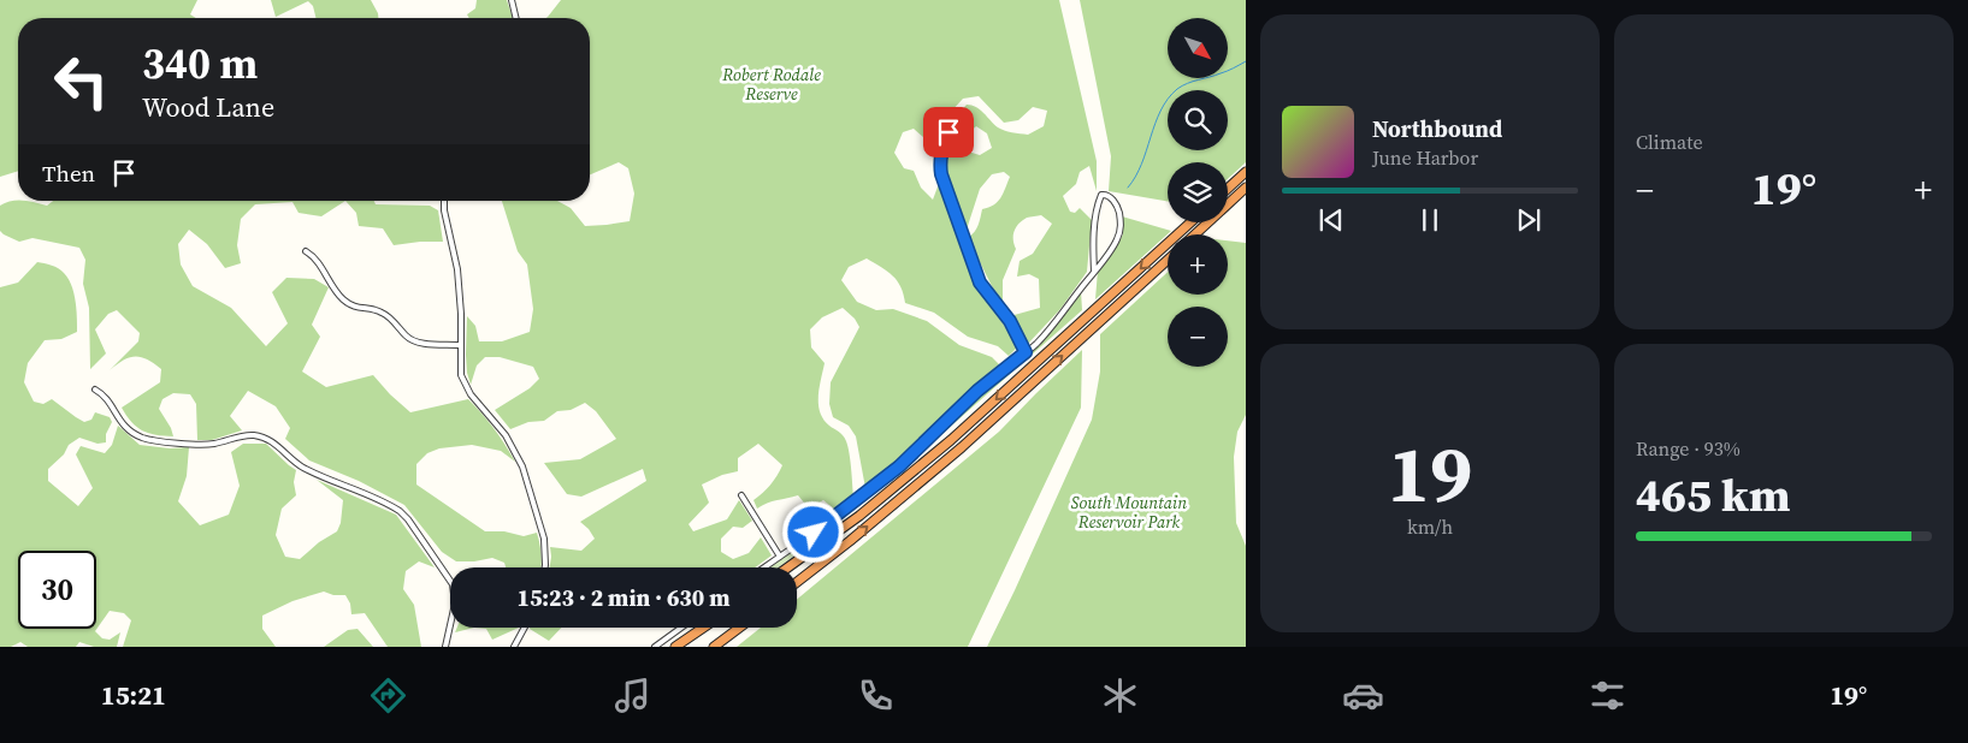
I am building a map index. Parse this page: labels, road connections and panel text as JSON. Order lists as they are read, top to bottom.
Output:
{
  "parks": ["Robert Rodale Reserve", "South Mountain Reservoir Park"],
  "north": "bottom right",
  "page": {
    "tile": [
      "Climate",
      ["19", "km/h"],
      ["Range · 93%", "465 km"]
    ],
    "map_buttons": ["+", "−"],
    "turn": ["340 m", "Wood Lane"],
    "song": ["Northbound", "June Harbor"],
    "then": "Then",
    "heat": ["−", "19°", "+"],
    "limit": "30",
    "trip": "15:23 · 2 min · 630 m",
    "tabs": ["15:21", "19°"]
  }
}
